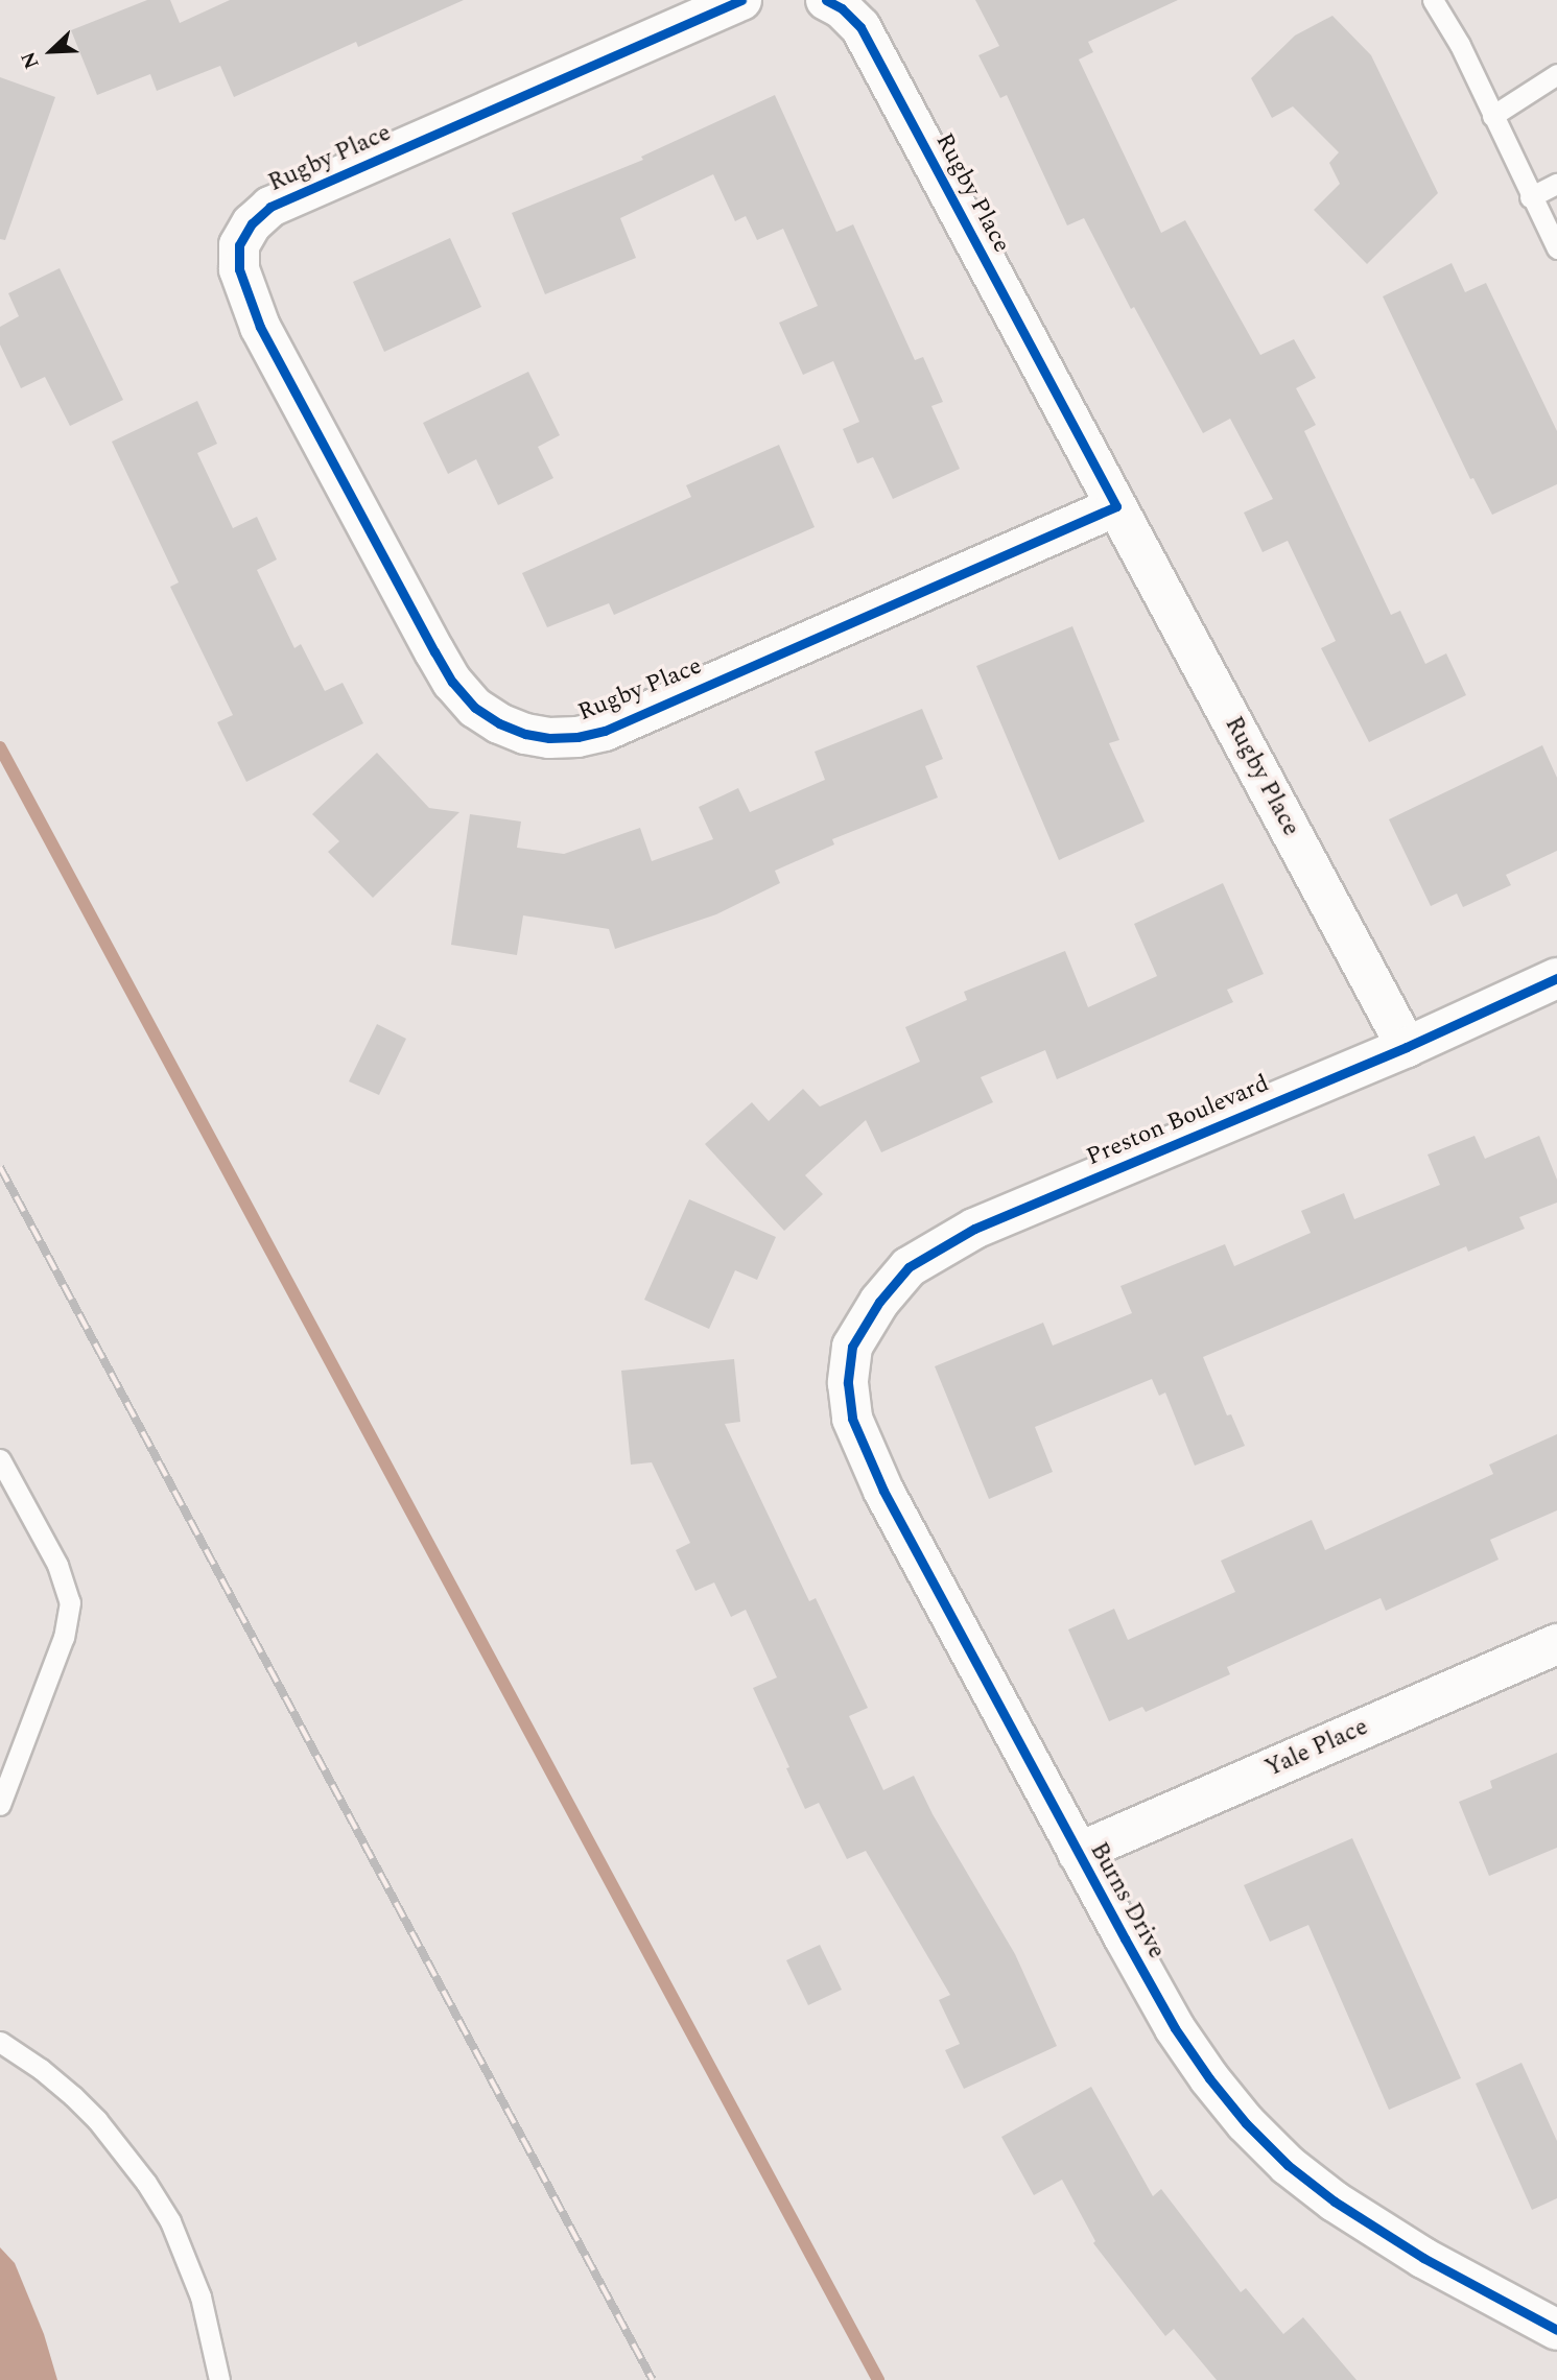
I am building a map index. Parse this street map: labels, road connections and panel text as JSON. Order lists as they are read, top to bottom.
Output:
{
  "streets": {
    "street": [
      "Rugby Place",
      "Preston Boulevard",
      "Yale Place",
      "Burns Drive"
    ]
  },
  "crossings": [
    ["Rugby Place", "Preston Boulevard"],
    ["Preston Boulevard", "Burns Drive"],
    ["Yale Place", "Burns Drive"]
  ],
  "north": "bottom left"
}
